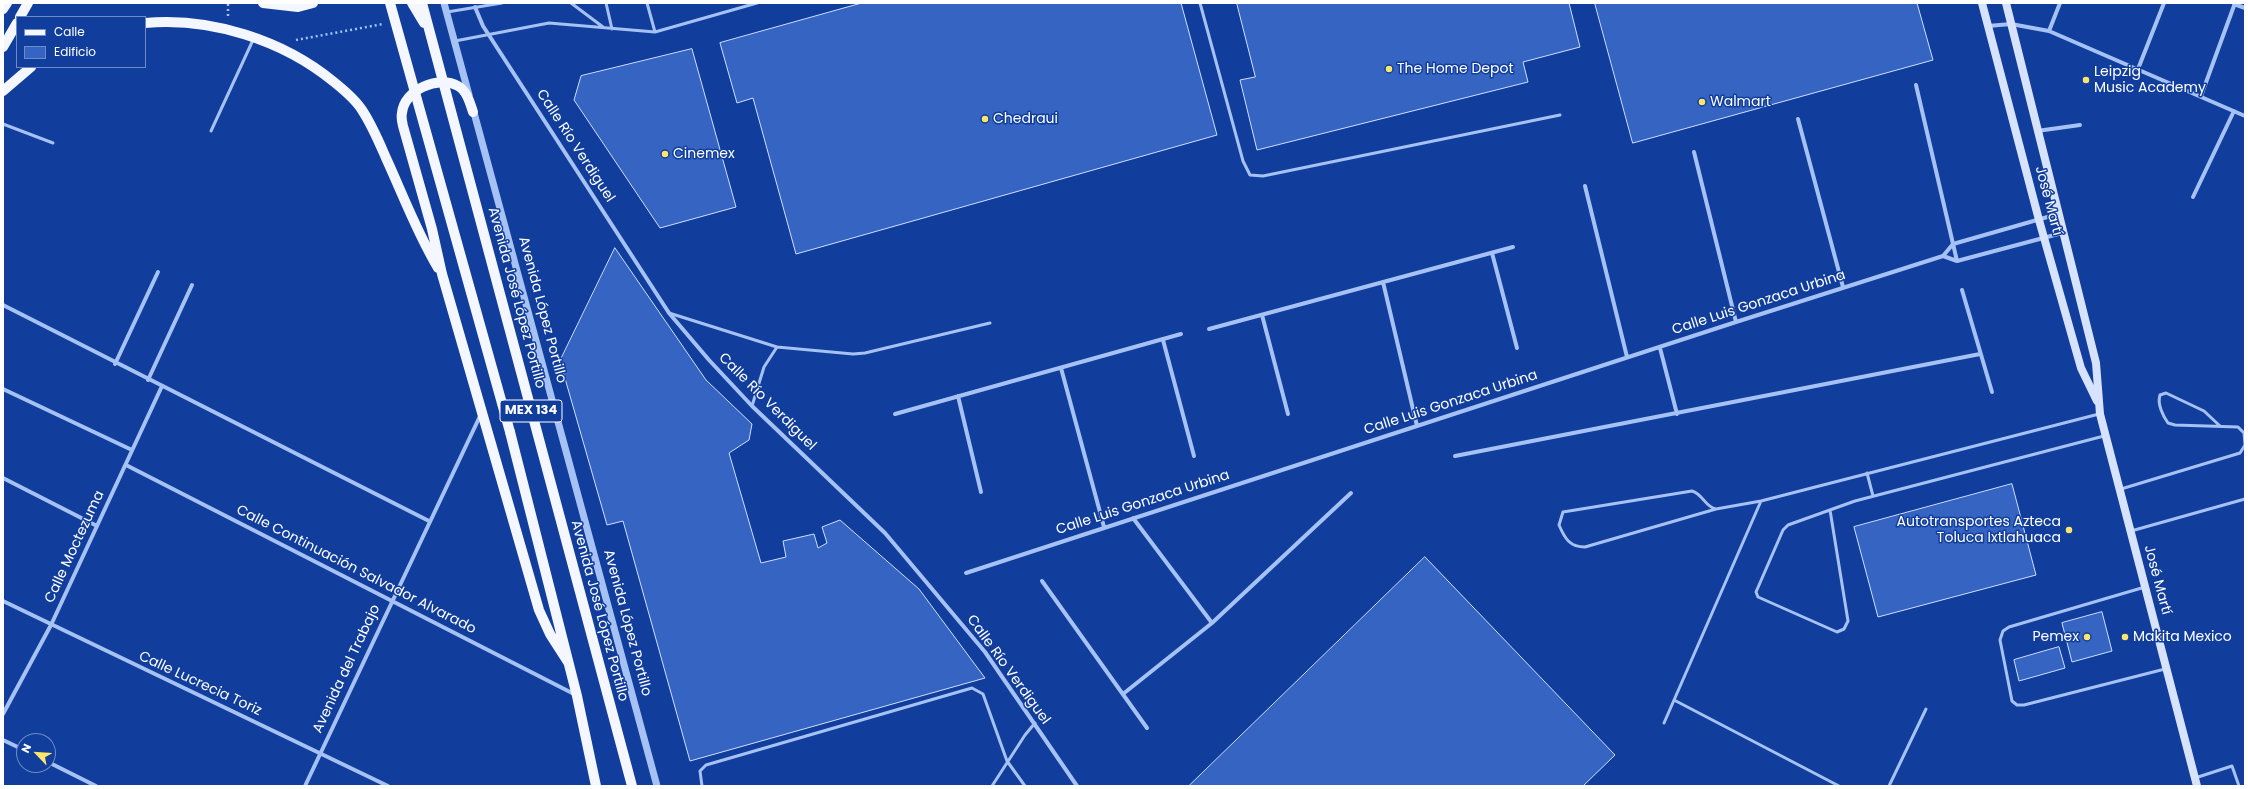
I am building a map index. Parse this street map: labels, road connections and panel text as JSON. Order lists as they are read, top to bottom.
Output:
{
  "streets": {
    "main road": ["José Martí", "Avenida José López Portillo", "MEX 134"],
    "street": [
      "Calle Río Verdiguel",
      "Calle Luis Gonzaca Urbina",
      "Avenida López Portillo",
      "Calle Moctezuma",
      "Calle Continuación Salvador Alvarado",
      "Avenida del Trabajo",
      "Calle Lucrecia Toriz"
    ]
  },
  "crossings": [
    ["MEX 134", "Calle Continuación Salvador Alvarado"],
    ["Calle Moctezuma", "Calle Continuación Salvador Alvarado"],
    ["Calle Moctezuma", "Calle Lucrecia Toriz"],
    ["Calle Continuación Salvador Alvarado", "Avenida del Trabajo"],
    ["Avenida del Trabajo", "Calle Lucrecia Toriz"]
  ],
  "places": [
    "The Home Depot",
    "Leipzig Music Academy",
    "Walmart",
    "Chedraui",
    "Cinemex",
    "Autotransportes Azteca Toluca Ixtlahuaca",
    "Pemex",
    "Makita Mexico"
  ],
  "legend": ["Calle", "Edificio"],
  "north": "top left"
}
